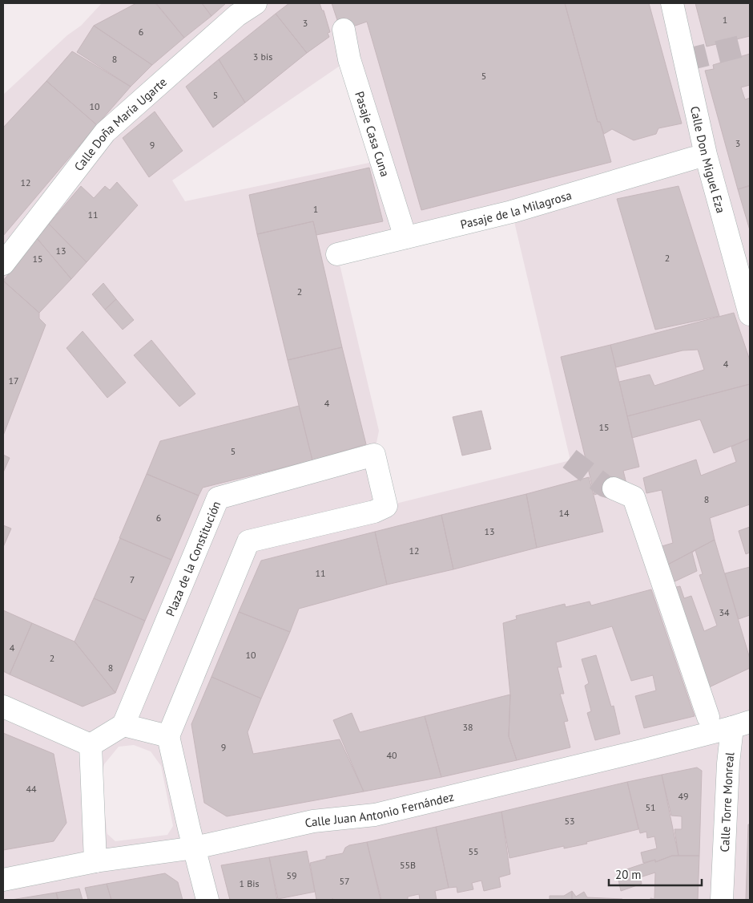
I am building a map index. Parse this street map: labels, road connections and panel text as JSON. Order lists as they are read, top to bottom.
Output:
{
  "streets": {
    "street": [
      "Calle Doña María Ugarte",
      "Pasaje Casa Cuna",
      "Calle Don Miguel Eza",
      "Pasaje de la Milagrosa",
      "Plaza de la Constitución",
      "Calle Torre Monreal",
      "Calle Juan Antonio Fernández"
    ]
  },
  "crossings": [
    ["Pasaje Casa Cuna", "Pasaje de la Milagrosa"],
    ["Calle Torre Monreal", "Calle Juan Antonio Fernández"]
  ],
  "house_numbers": [
    "1",
    "3",
    "6",
    "3 bis",
    "8",
    "5",
    "5",
    "10",
    "3",
    "9",
    "12",
    "1",
    "11",
    "13",
    "2",
    "15",
    "2",
    "4",
    "17",
    "4",
    "15",
    "5",
    "8",
    "14",
    "6",
    "13",
    "12",
    "11",
    "7",
    "34",
    "4",
    "10",
    "2",
    "8",
    "38",
    "9",
    "40",
    "44",
    "49",
    "51",
    "53",
    "55",
    "55B",
    "59",
    "57",
    "1 Bis"
  ],
  "scale_bar": "20 m"
}
